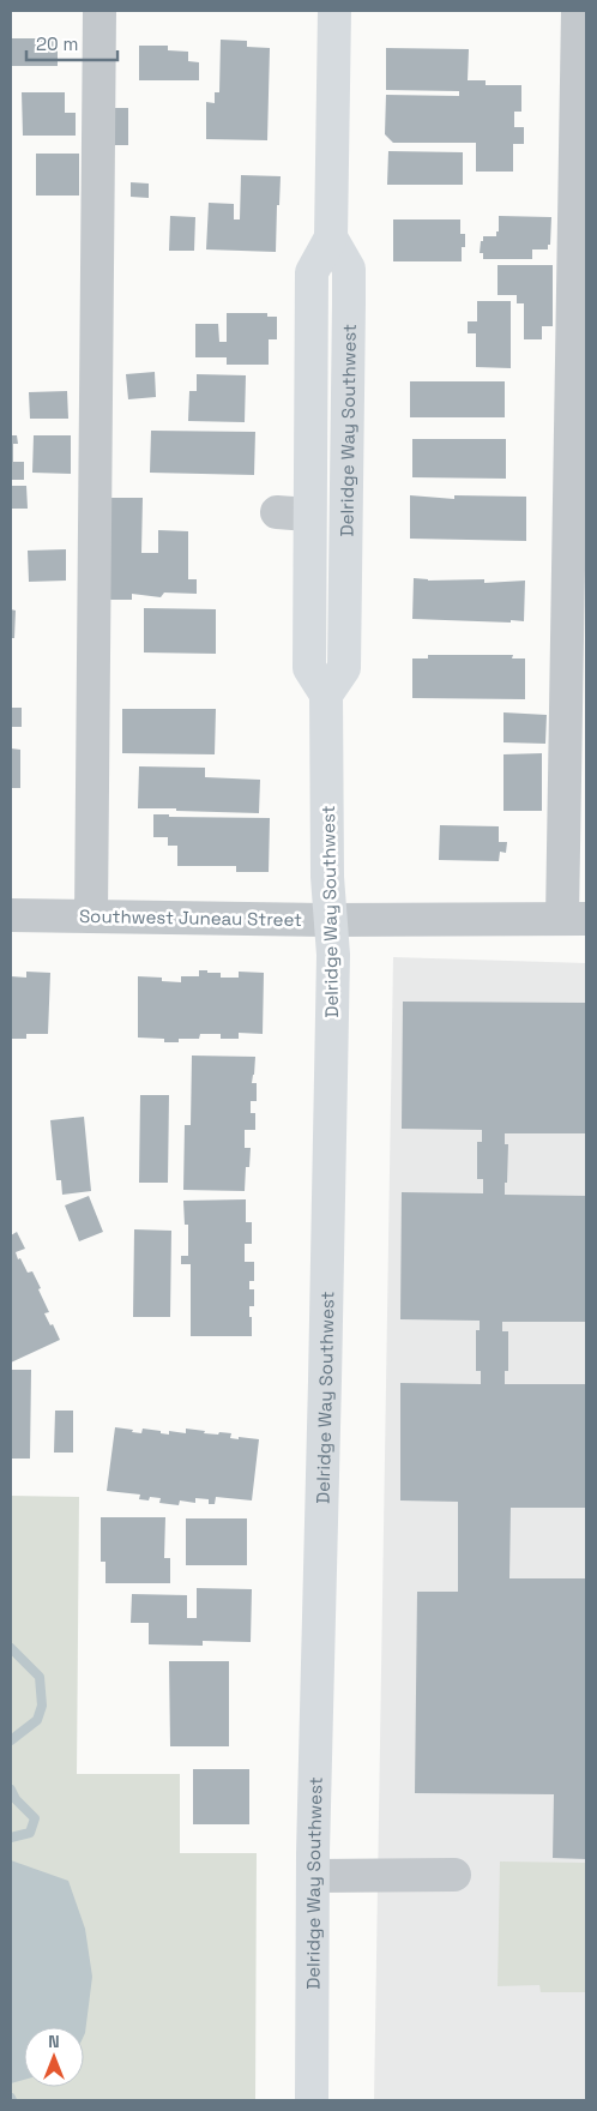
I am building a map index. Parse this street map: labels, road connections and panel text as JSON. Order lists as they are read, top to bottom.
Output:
{
  "streets": {
    "main road": ["Delridge Way Southwest"],
    "street": ["Southwest Juneau Street"]
  },
  "crossings": [
    ["Delridge Way Southwest", "Southwest Juneau Street"]
  ],
  "scale_bar": "20 m",
  "north": "top"
}
